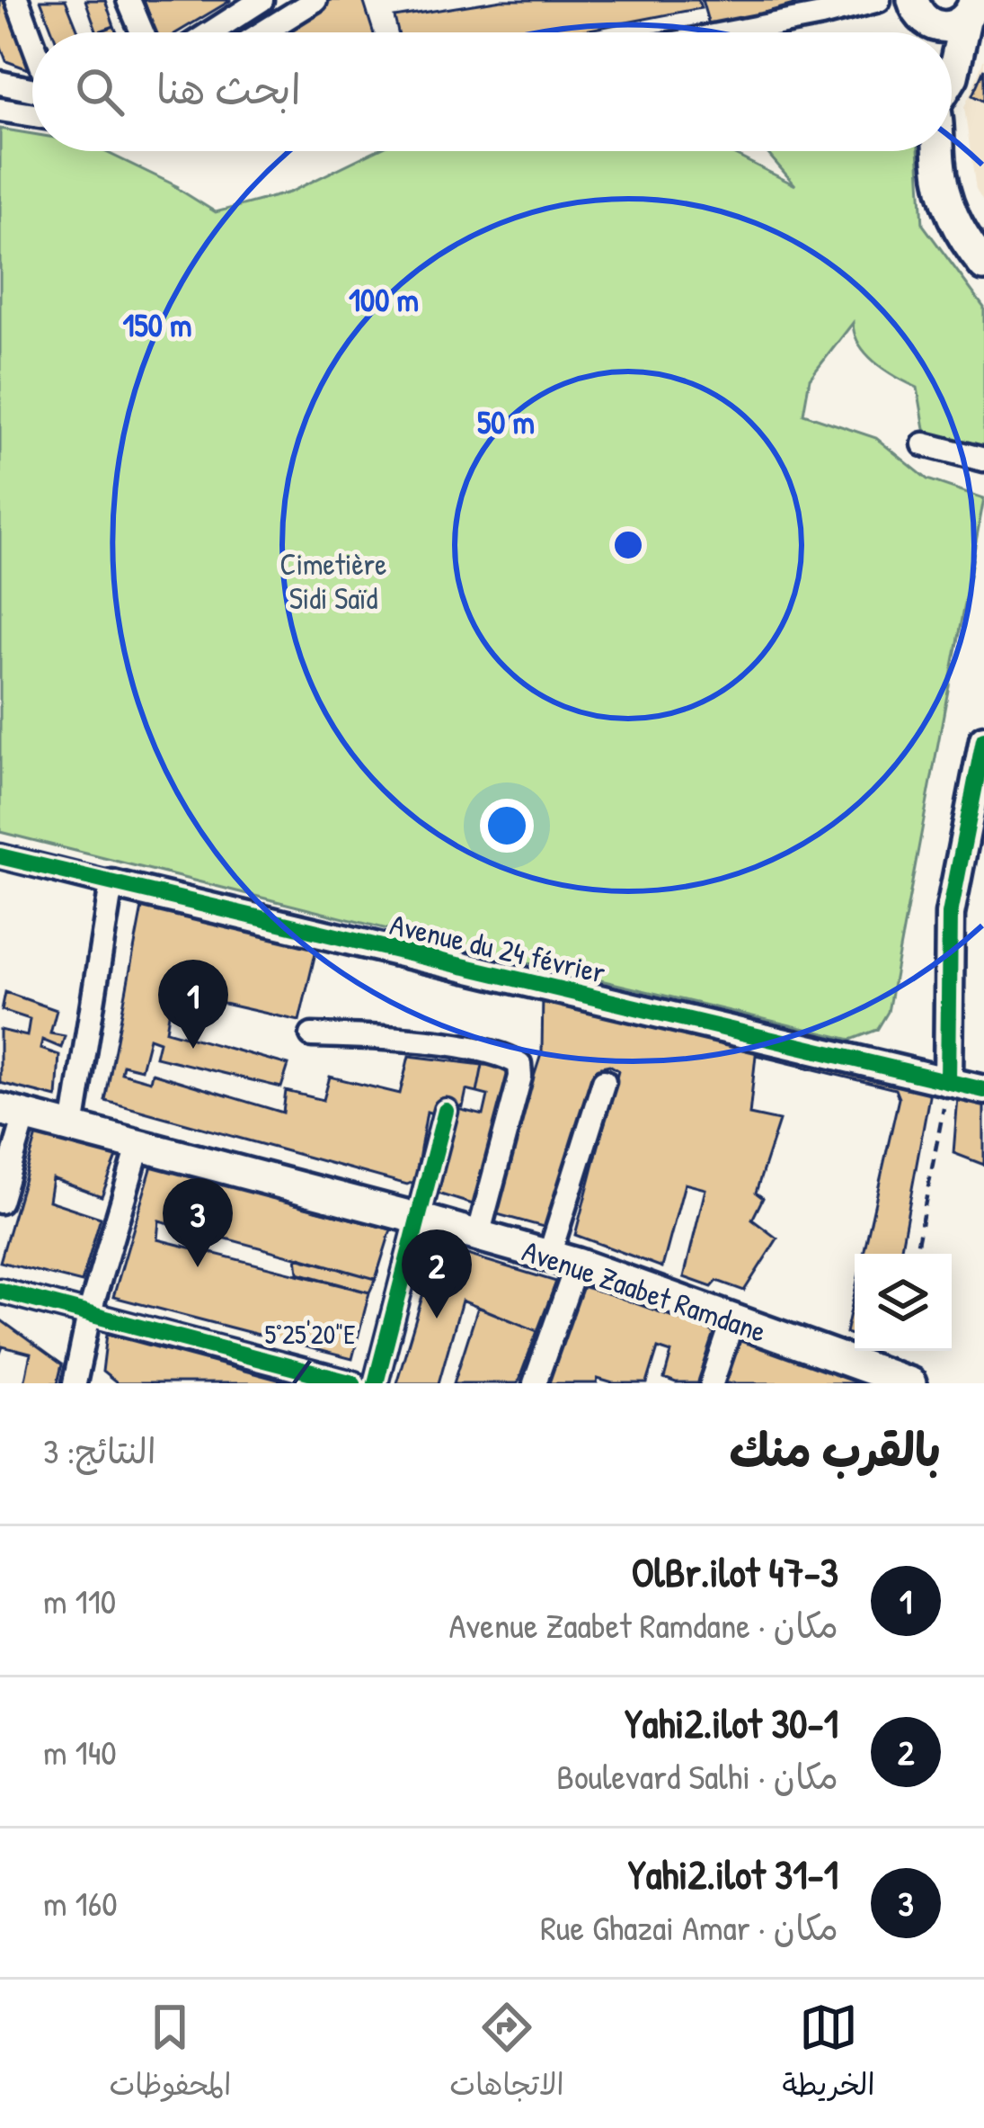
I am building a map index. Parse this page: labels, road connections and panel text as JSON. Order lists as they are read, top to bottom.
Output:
{
  "streets": {
    "main road": ["Avenue Zaabet Ramdane"],
    "street": ["Avenue du 24 février"]
  },
  "parks": ["Cimetière Sidi Saïd"],
  "page": {
    "search": "ابحث هنا",
    "pins": ["1", "3", "2"],
    "heading": ["بالقرب منك", "النتائج: 3"],
    "list": [
      {
        "mark": "1",
        "name": "OlBr.ilot 47-3",
        "note": "مكان · Avenue Zaabet Ramdane",
        "value": "110 m"
      },
      {
        "mark": "2",
        "name": "Yahi2.ilot 30-1",
        "note": "مكان · Boulevard Salhi",
        "value": "140 m"
      },
      {
        "mark": "3",
        "name": "Yahi2.ilot 31-1",
        "note": "مكان · Rue Ghazai Amar",
        "value": "160 m"
      }
    ],
    "nav": ["الخريطة", "الاتجاهات", "المحفوظات"]
  },
  "coordinates": ["5°25'20\"E"],
  "rings": ["100 m", "150 m", "50 m"]
}
